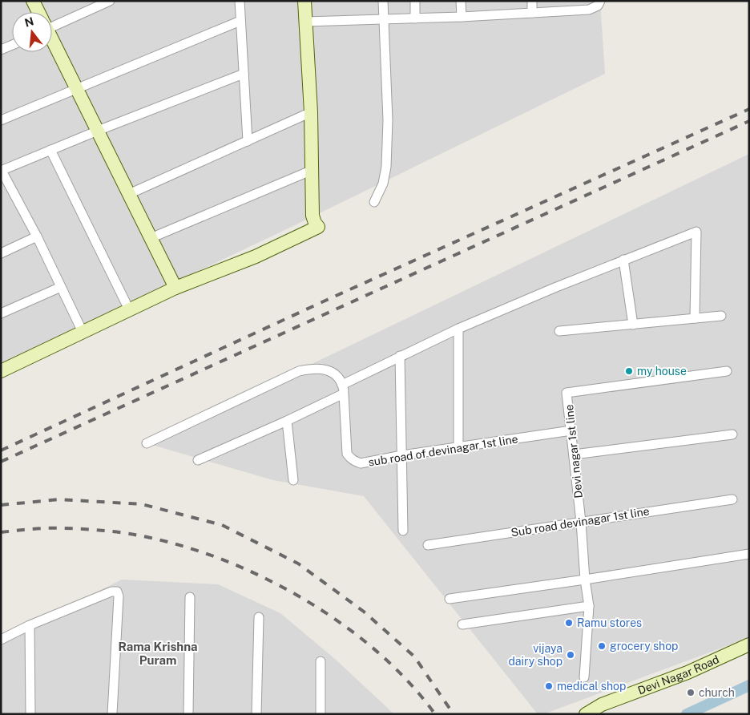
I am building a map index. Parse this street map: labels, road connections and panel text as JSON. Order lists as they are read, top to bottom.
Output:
{
  "streets": {
    "street": [
      "sub road of devinagar 1st line",
      "Devi nagar 1st line",
      "Sub road devinagar 1st line",
      "Devi Nagar Road"
    ]
  },
  "crossings": [
    ["sub road of devinagar 1st line", "Devi nagar 1st line"],
    ["Devi nagar 1st line", "Sub road devinagar 1st line"]
  ],
  "districts": ["Rama Krishna Puram"],
  "places": [
    "my house",
    "Ramu stores",
    "grocery shop",
    "vijaya dairy shop",
    "medical shop",
    "church"
  ],
  "north": "top"
}
